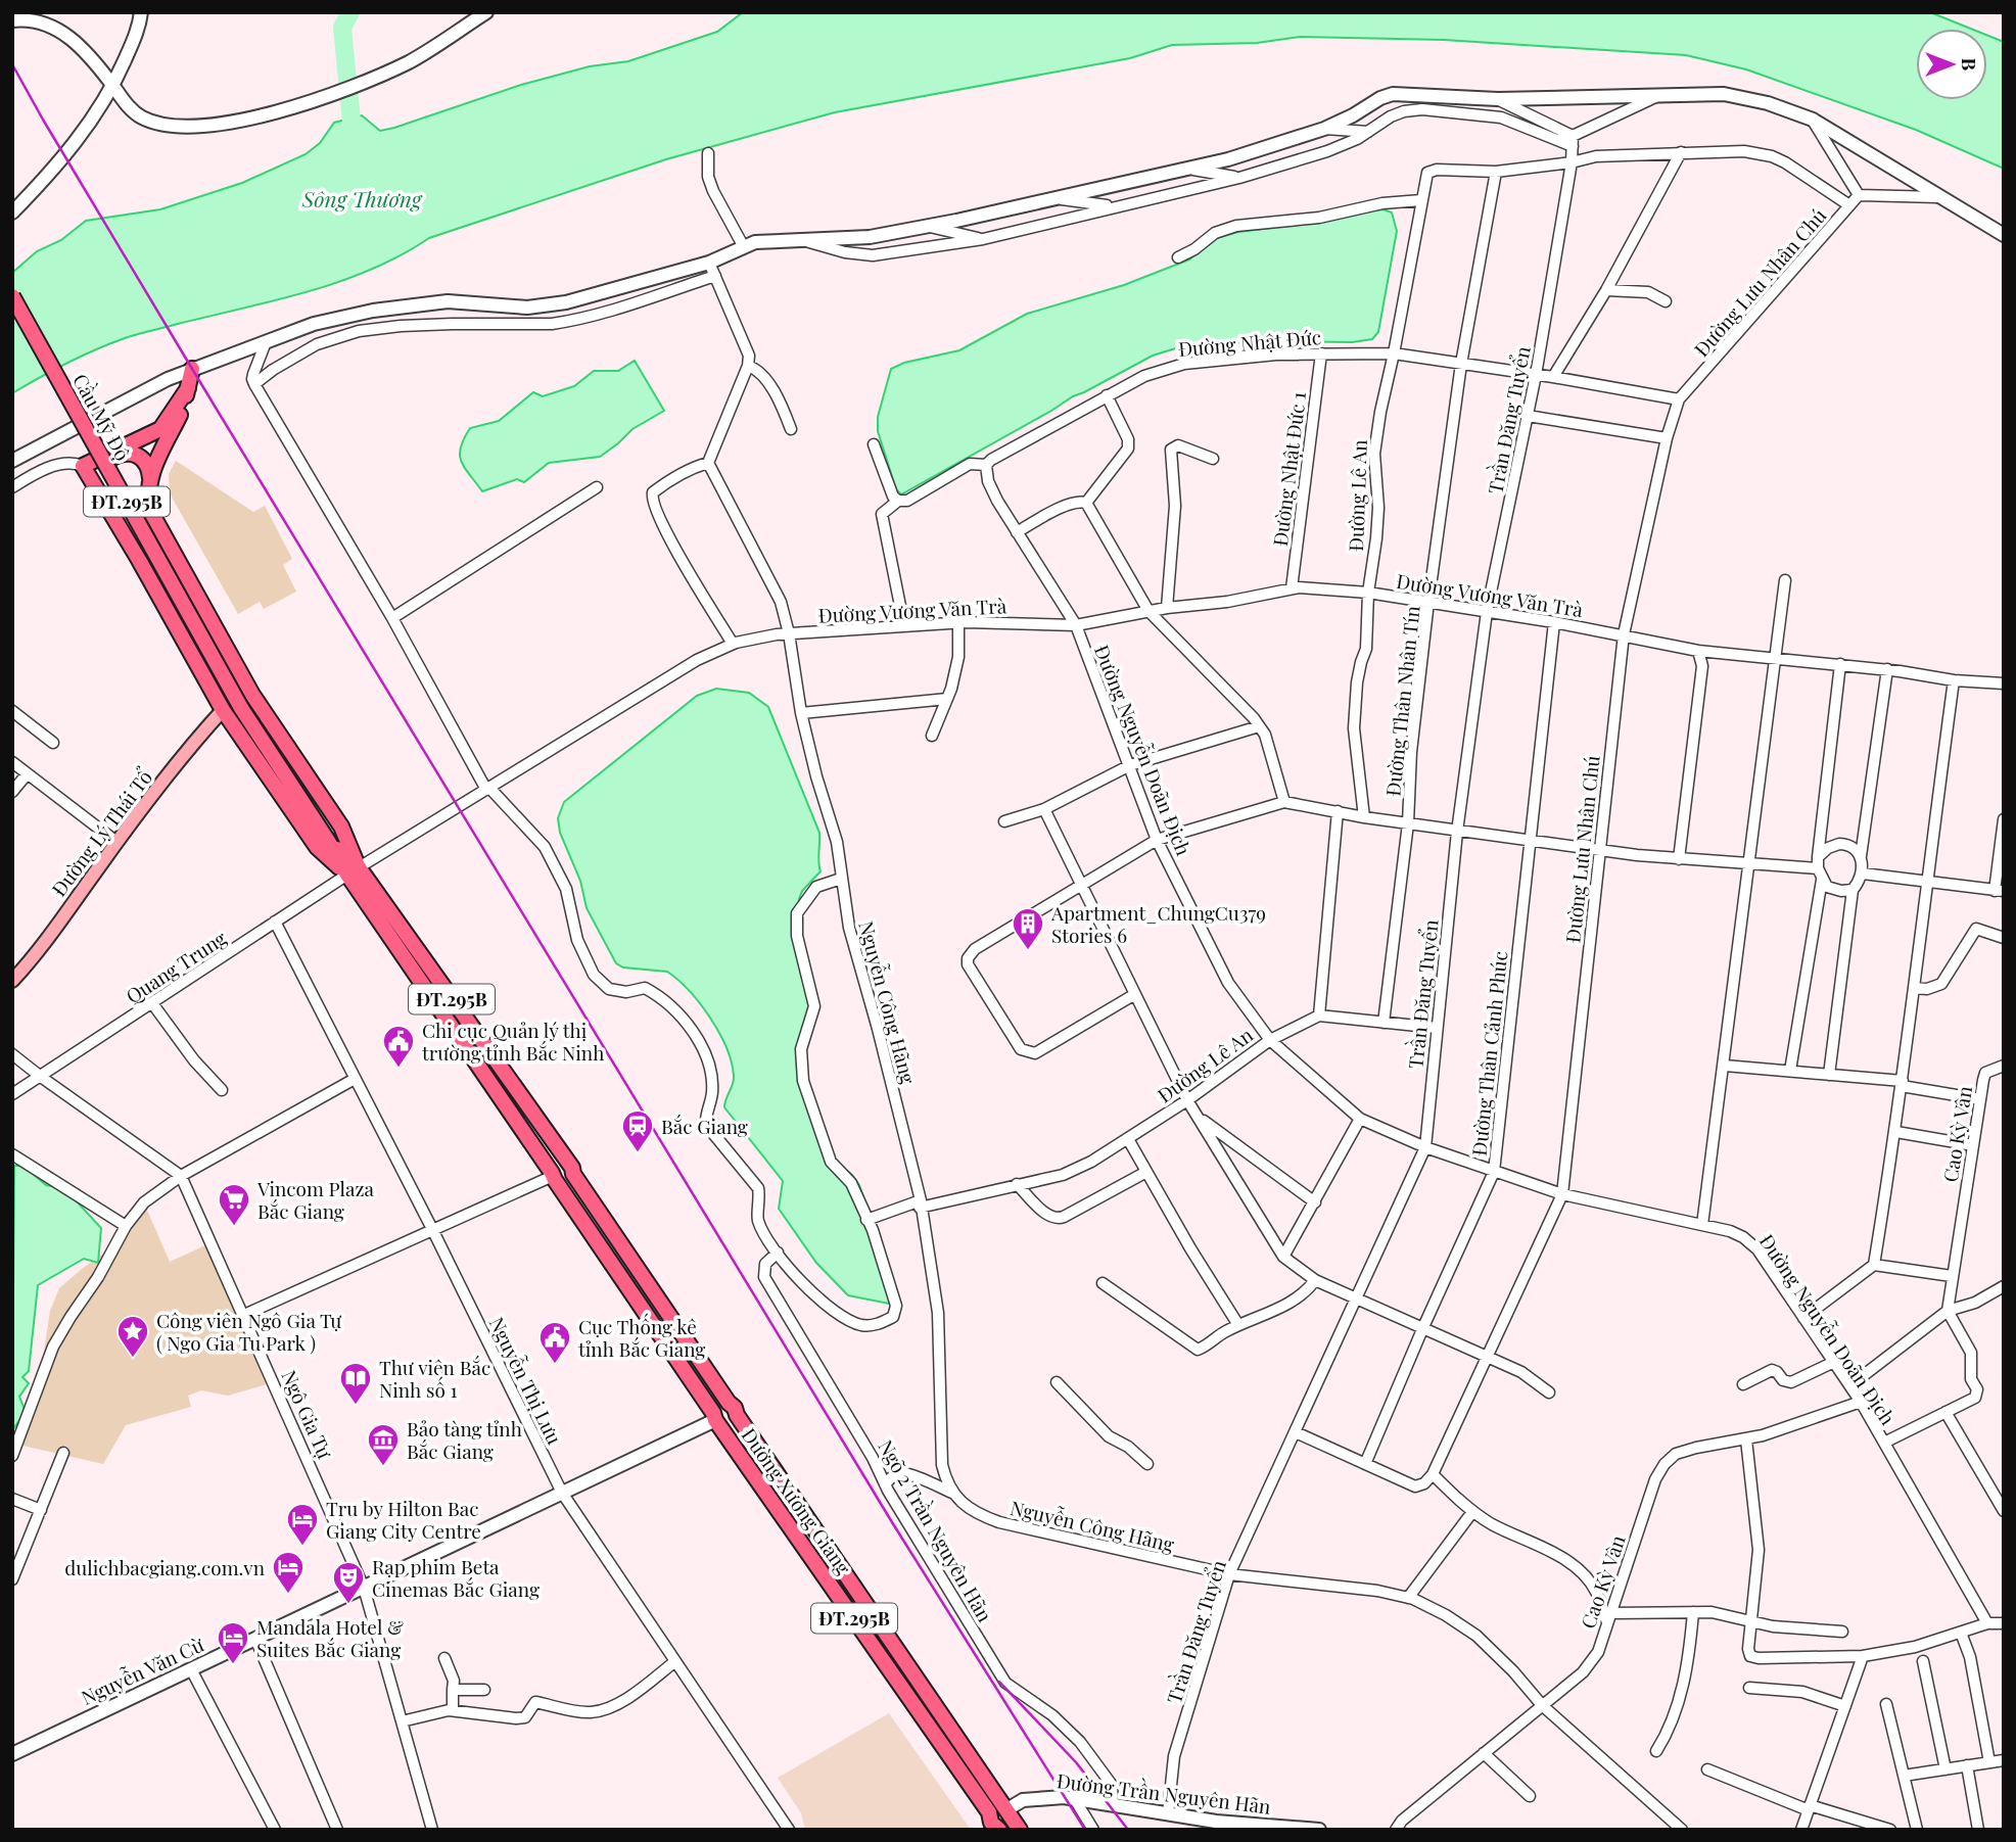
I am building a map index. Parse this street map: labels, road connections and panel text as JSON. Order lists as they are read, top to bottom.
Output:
{
  "streets": {
    "main road": [
      "Cầu Mỹ Độ",
      "ĐT.295B",
      "Đường Lý Thái Tổ",
      "Đường Xương Giang"
    ],
    "street": [
      "Đường Lưu Nhân Chú",
      "Đường Nhật Đức",
      "Trần Đăng Tuyển",
      "Đường Nhật Đức 1",
      "Đường Lê An",
      "Đường Vương Văn Trà",
      "Đường Thân Nhân Tín",
      "Đường Nguyễn Doãn Địch",
      "Quang Trung",
      "Nguyễn Công Hãng",
      "Đường Thân Cảnh Phúc",
      "Cao Kỳ Vân",
      "Nguyễn Thị Lưu",
      "Ngô Gia Tự",
      "Ngõ 2 Trần Nguyên Hãn",
      "Nguyễn Văn Cừ",
      "Đường Trần Nguyên Hãn"
    ]
  },
  "crossings": [
    ["Đường Lưu Nhân Chú", "Đường Nhật Đức"],
    ["Đường Lưu Nhân Chú", "Đường Vương Văn Trà"],
    ["Đường Lưu Nhân Chú", "Đường Nguyễn Doãn Địch"],
    ["Đường Nhật Đức", "Trần Đăng Tuyển"],
    ["Đường Nhật Đức", "Đường Nhật Đức 1"],
    ["Đường Nhật Đức", "Đường Lê An"],
    ["Đường Nhật Đức", "Đường Thân Nhân Tín"],
    ["Cầu Mỹ Độ", "Đường Xương Giang"],
    ["Trần Đăng Tuyển", "Đường Vương Văn Trà"],
    ["Trần Đăng Tuyển", "Đường Nguyễn Doãn Địch"],
    ["Trần Đăng Tuyển", "Nguyễn Công Hãng"],
    ["Trần Đăng Tuyển", "Đường Trần Nguyên Hãn"],
    ["Đường Nhật Đức 1", "Đường Vương Văn Trà"],
    ["Đường Lê An", "Đường Vương Văn Trà"],
    ["Đường Lê An", "Đường Thân Nhân Tín"],
    ["Đường Lê An", "Đường Nguyễn Doãn Địch"],
    ["Đường Lê An", "Nguyễn Công Hãng"],
    ["Đường Vương Văn Trà", "Đường Thân Nhân Tín"],
    ["Đường Vương Văn Trà", "Đường Nguyễn Doãn Địch"],
    ["Đường Vương Văn Trà", "Quang Trung"],
    ["Đường Vương Văn Trà", "Nguyễn Công Hãng"],
    ["Đường Vương Văn Trà", "Đường Thân Cảnh Phúc"],
    ["Đường Vương Văn Trà", "Đường Xương Giang"],
    ["Đường Nguyễn Doãn Địch", "Đường Thân Cảnh Phúc"],
    ["Đường Nguyễn Doãn Địch", "Cao Kỳ Vân"],
    ["Quang Trung", "Nguyễn Thị Lưu"],
    ["Quang Trung", "Đường Xương Giang"],
    ["Nguyễn Công Hãng", "Cao Kỳ Vân"],
    ["Nguyễn Thị Lưu", "Nguyễn Văn Cừ"],
    ["Ngô Gia Tự", "Nguyễn Văn Cừ"],
    ["Đường Xương Giang", "Nguyễn Văn Cừ"],
    ["Đường Xương Giang", "Đường Trần Nguyên Hãn"],
    ["Ngõ 2 Trần Nguyên Hãn", "Đường Trần Nguyên Hãn"]
  ],
  "water": ["Sông Thương"],
  "places": {
    "building": ["Apartment_ChungCu379 Stories 6"],
    "public building": ["Chi cục Quản lý thị trường tỉnh Bắc Ninh", "Cục Thống kê tỉnh Bắc Giang"],
    "station": ["Bắc Giang"],
    "supermarket": ["Vincom Plaza Bắc Giang"],
    "place": ["Công viên Ngô Gia Tự ( Ngo Gia Tu Park )"],
    "library": ["Thư viện Bắc Ninh số 1"],
    "museum": ["Bảo tàng tỉnh Bắc Giang"],
    "hotel": ["Tru by Hilton Bac Giang City Centre", "dulichbacgiang.com.vn", "Mandala Hotel & Suites Bắc Giang"],
    "theatre": ["Rạp phim Beta Cinemas Bắc Giang"]
  },
  "north": "right"
}
